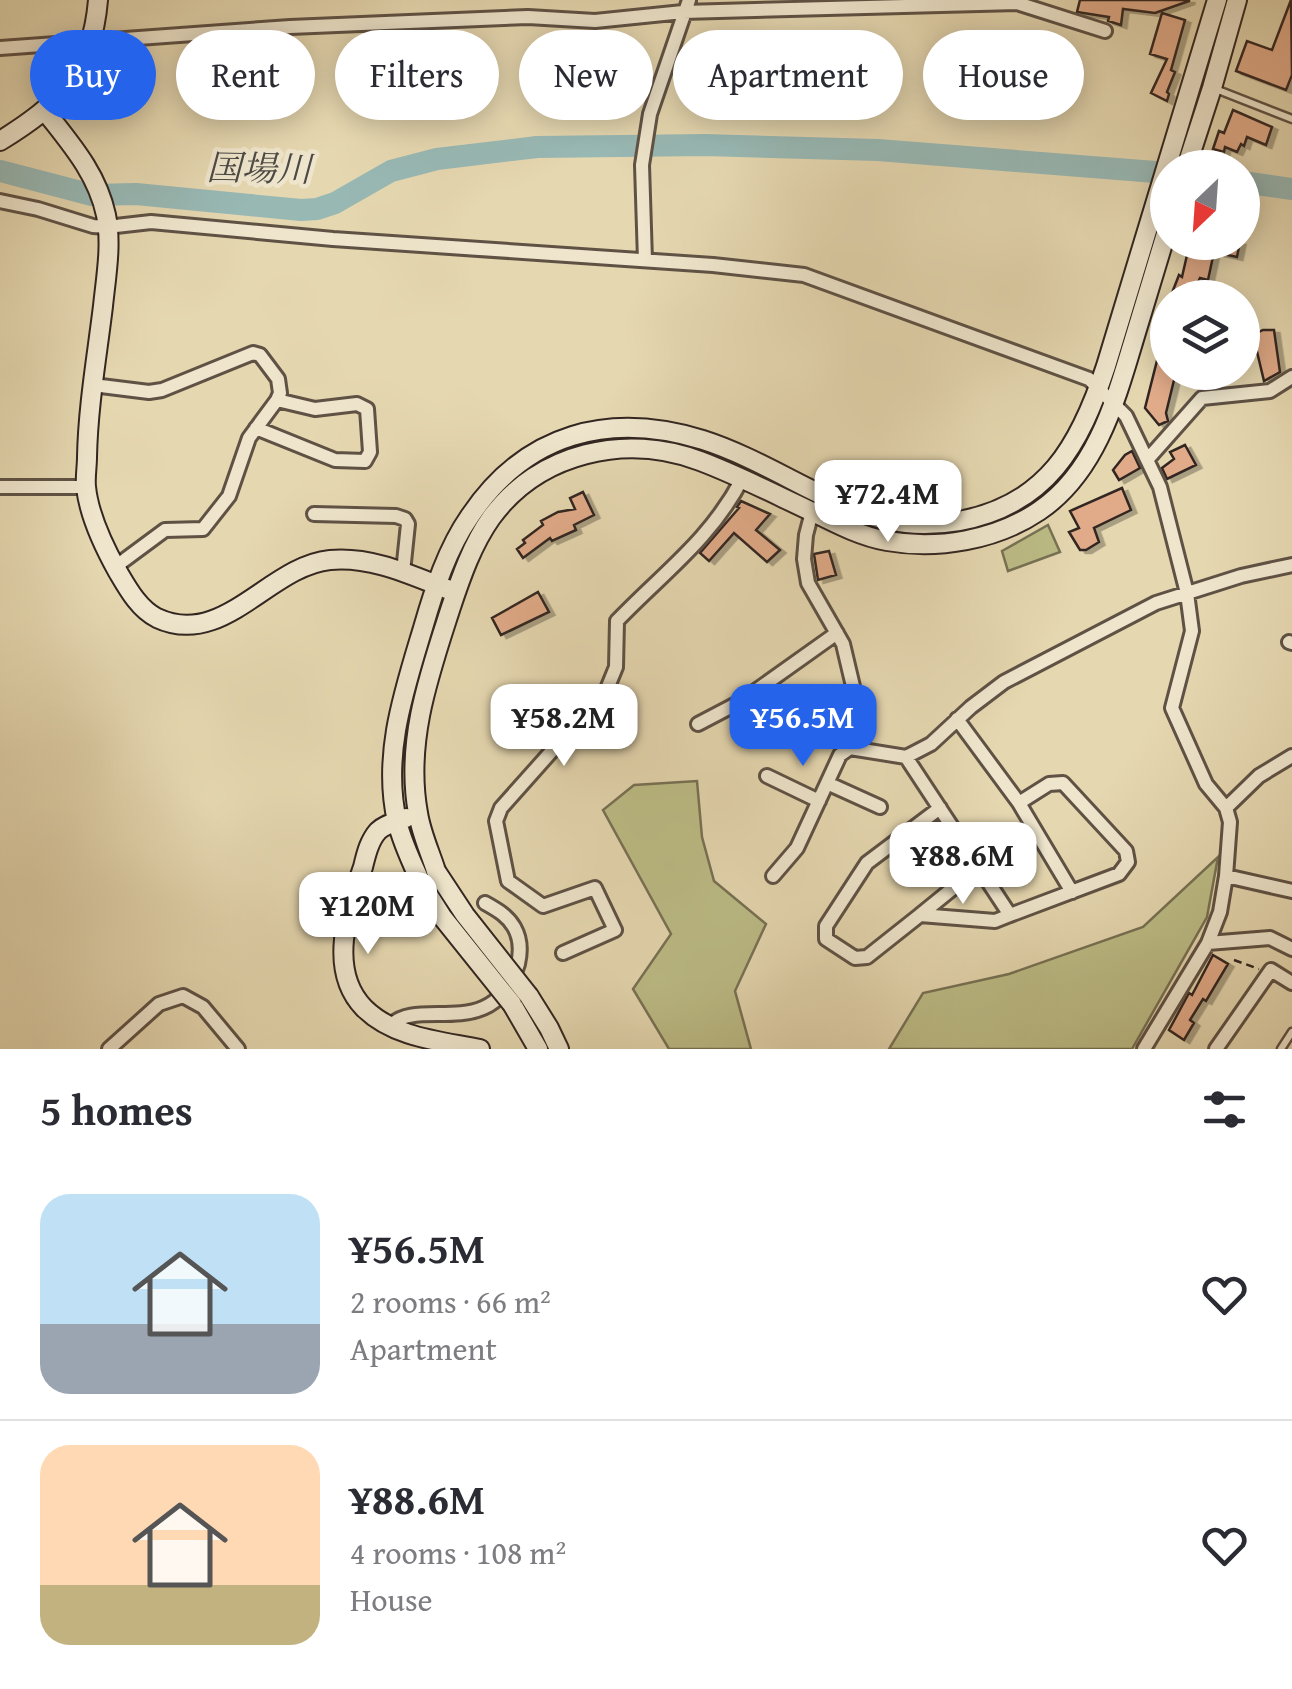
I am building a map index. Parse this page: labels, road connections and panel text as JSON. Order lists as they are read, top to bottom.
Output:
{
  "water": ["国場川"],
  "north": "bottom left",
  "page": {
    "chip": [
      "Buy",
      "Rent",
      "Filters",
      "New",
      "Apartment",
      "House"
    ],
    "price": [
      "¥72.4M",
      "¥58.2M",
      "¥56.5M",
      "¥88.6M",
      "¥120M"
    ],
    "heading": "5 homes",
    "list": [
      {
        "name": "¥56.5M",
        "note": "2 rooms · 66 m² · Apartment"
      },
      {
        "name": "¥88.6M",
        "note": "4 rooms · 108 m² · House"
      }
    ]
  }
}
